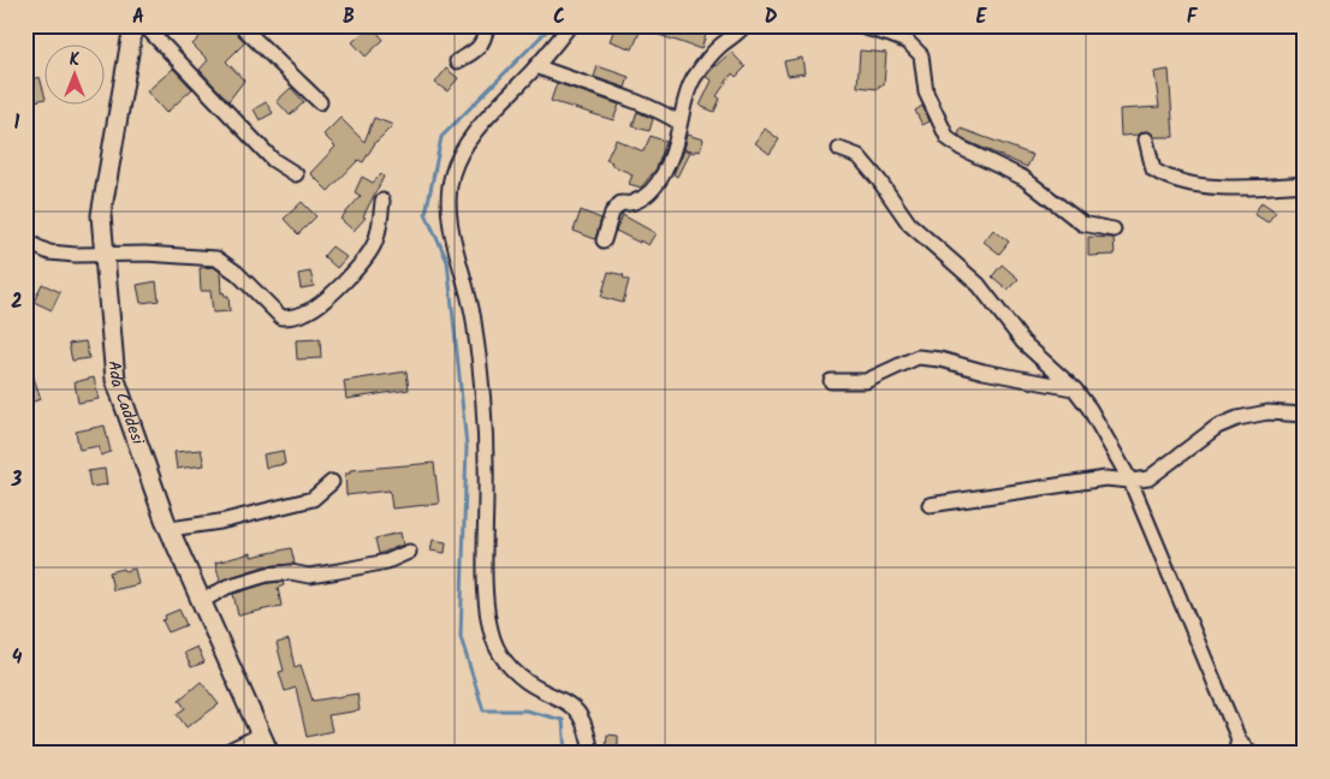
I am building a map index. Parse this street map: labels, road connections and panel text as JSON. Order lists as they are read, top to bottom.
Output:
{
  "streets": {
    "main road": ["Ada Caddesi"]
  },
  "north": "top",
  "grid": {
    "columns": [
      "A",
      "B",
      "C",
      "D",
      "E",
      "F"
    ],
    "rows": [
      "1",
      "2",
      "3",
      "4"
    ]
  }
}
